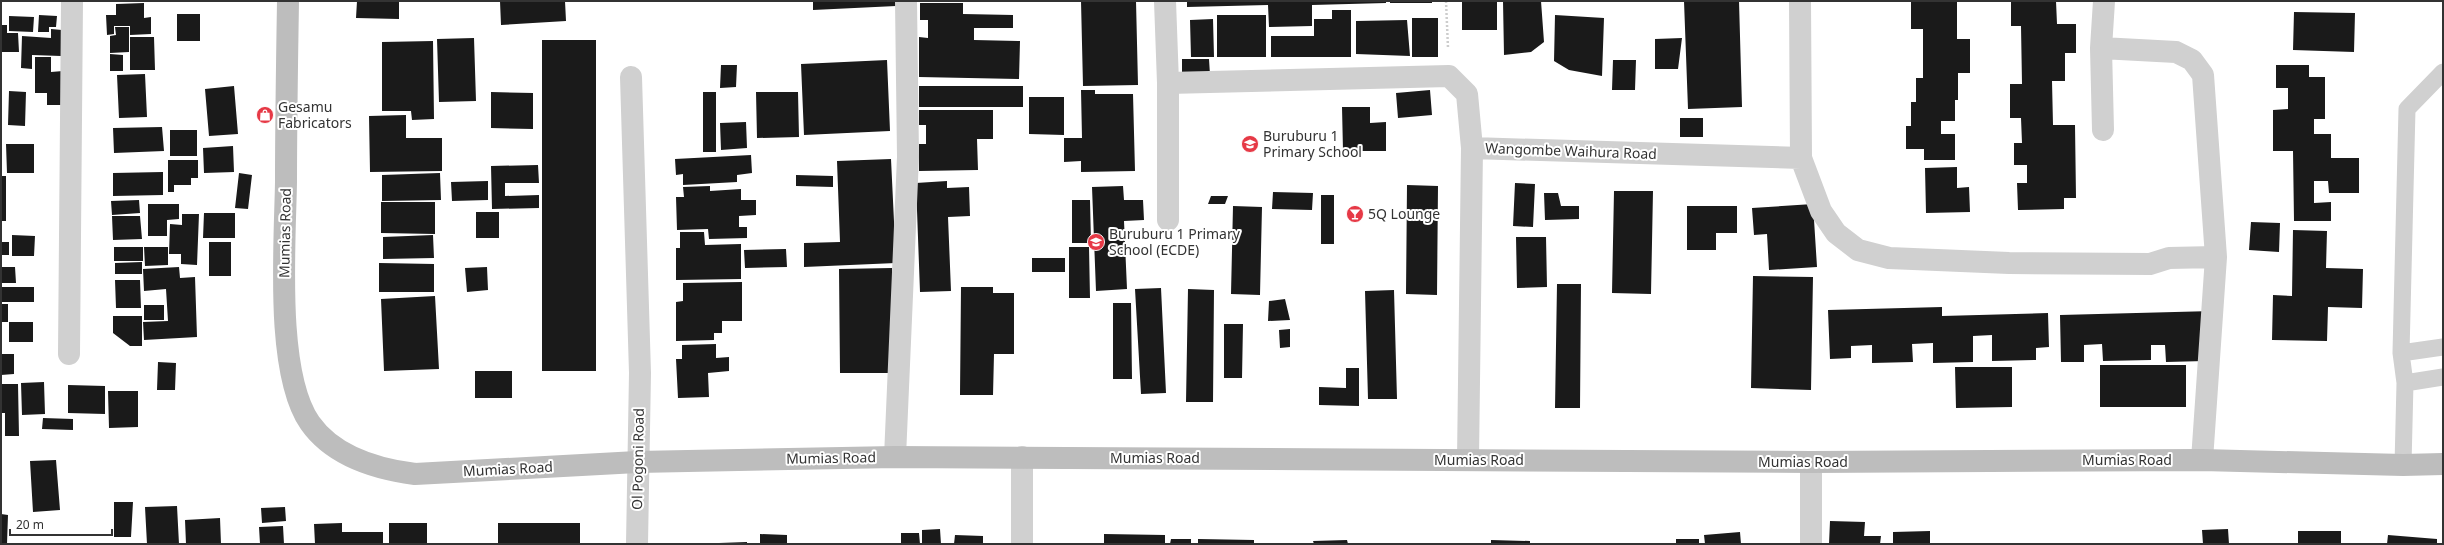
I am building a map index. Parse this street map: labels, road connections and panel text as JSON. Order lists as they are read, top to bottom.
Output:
{
  "streets": {
    "main road": ["Mumias Road"],
    "street": ["Wangombe Waihura Road", "Ol Pogoni Road"]
  },
  "crossings": [
    ["Wangombe Waihura Road", "Mumias Road"],
    ["Mumias Road", "Ol Pogoni Road"]
  ],
  "places": {
    "shop": ["Gesamu Fabricators"],
    "school or university": ["Buruburu 1 Primary School", "Buruburu 1 Primary School (ECDE)"],
    "bar": ["5Q Lounge"]
  },
  "scale_bar": "20 m"
}
